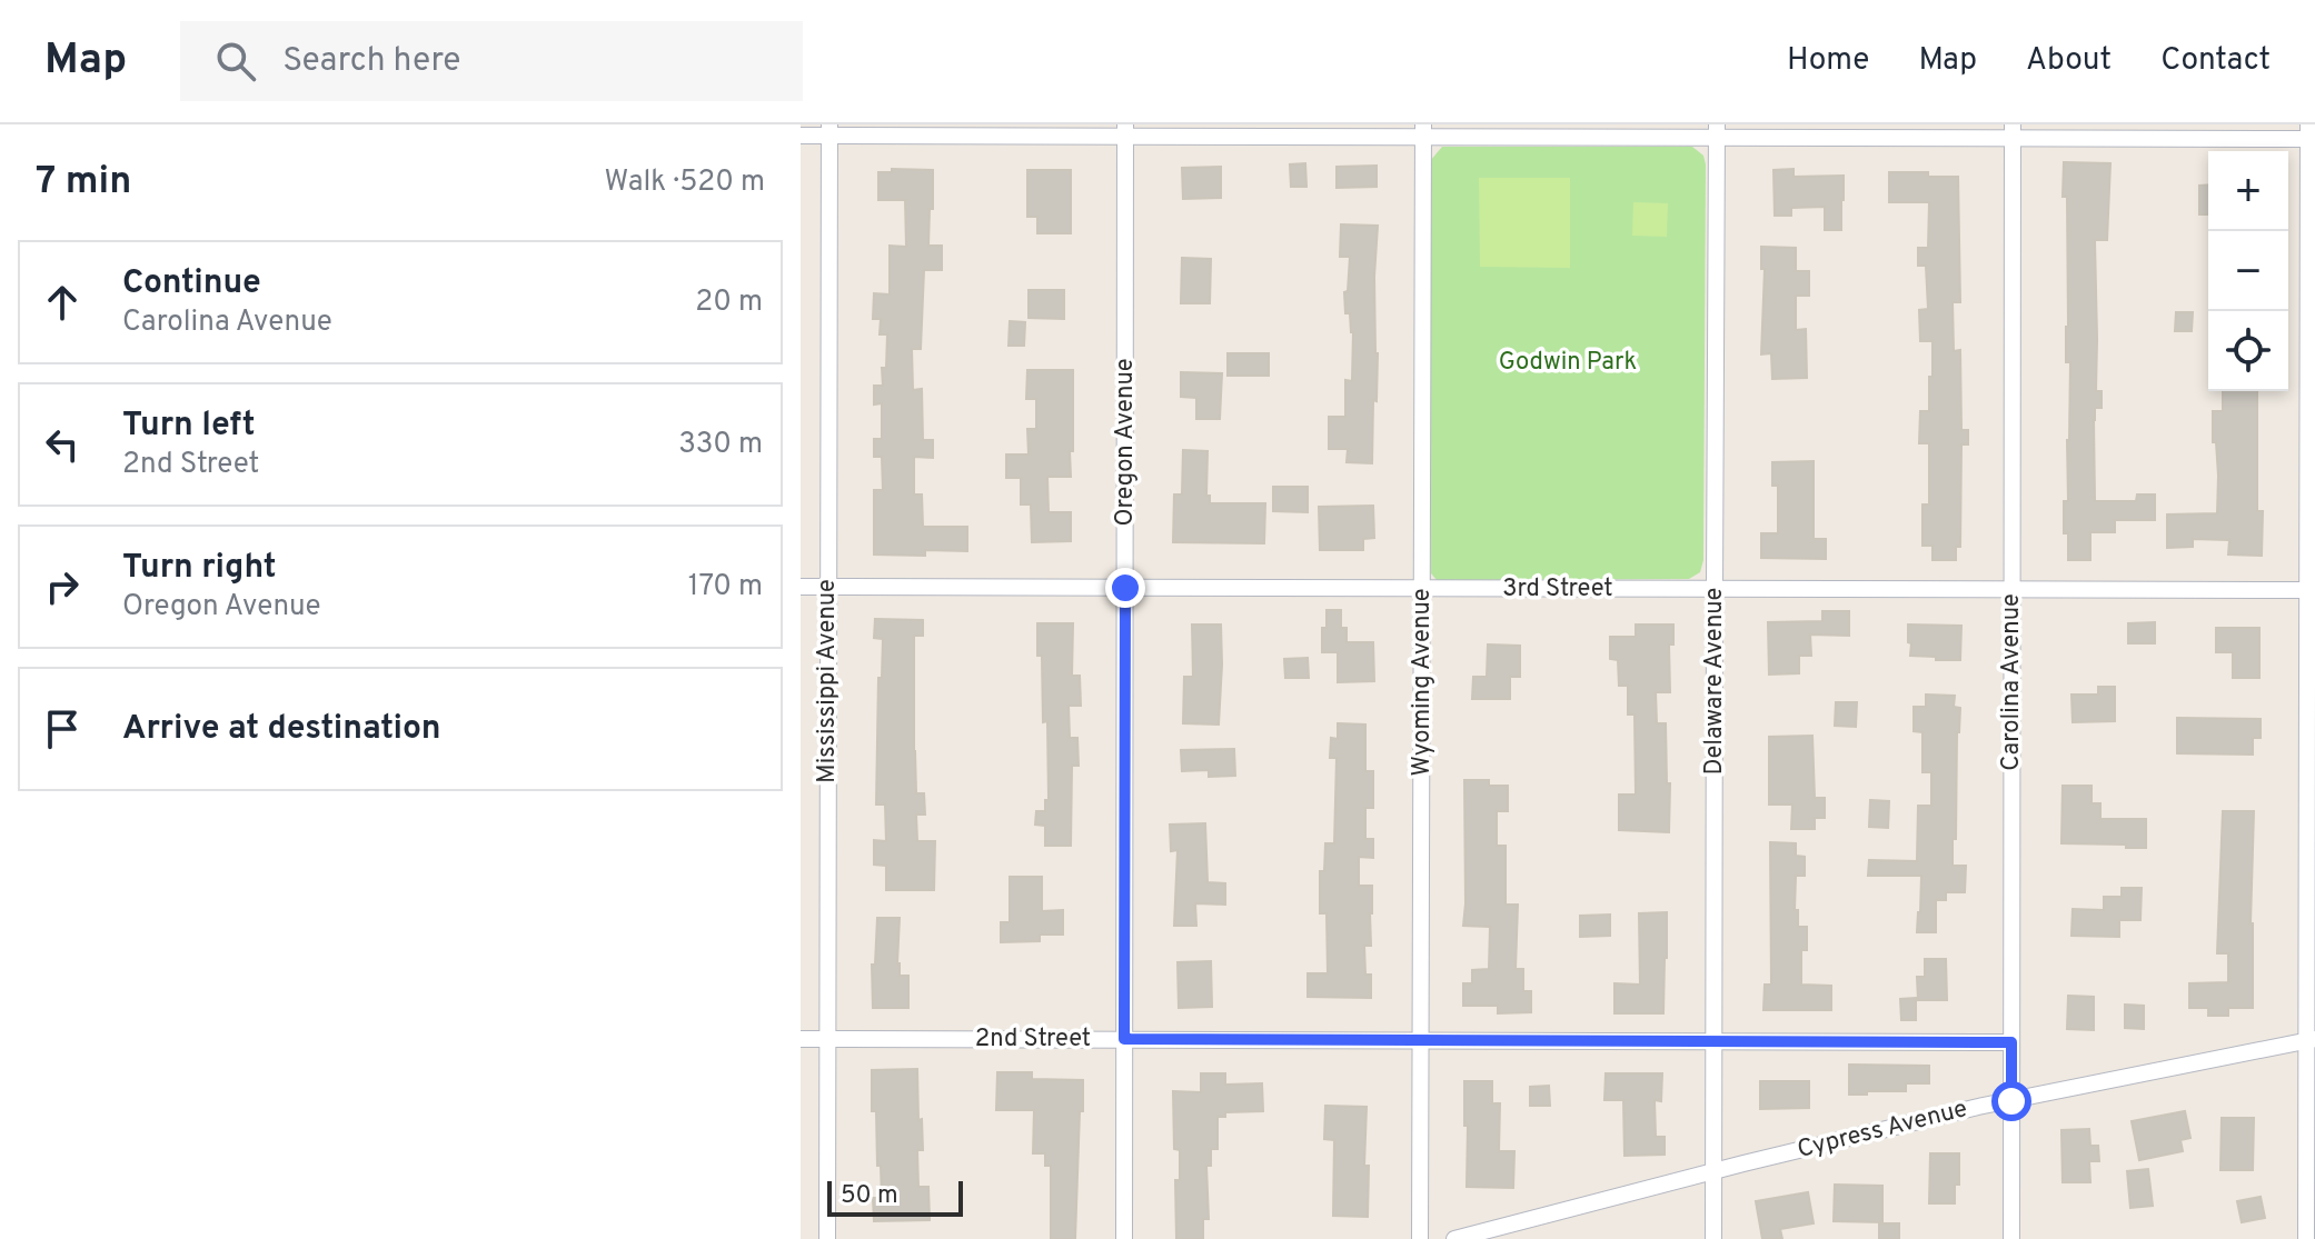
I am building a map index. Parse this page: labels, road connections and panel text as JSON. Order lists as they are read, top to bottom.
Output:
{
  "streets": {
    "street": [
      "Oregon Avenue",
      "3rd Street",
      "Mississippi Avenue",
      "Delaware Avenue",
      "Wyoming Avenue",
      "Carolina Avenue",
      "2nd Street",
      "Cypress Avenue"
    ]
  },
  "crossings": [
    ["Oregon Avenue", "3rd Street"],
    ["Oregon Avenue", "2nd Street"],
    ["3rd Street", "Mississippi Avenue"],
    ["3rd Street", "Delaware Avenue"],
    ["3rd Street", "Wyoming Avenue"],
    ["3rd Street", "Carolina Avenue"],
    ["Mississippi Avenue", "2nd Street"],
    ["Delaware Avenue", "2nd Street"],
    ["Delaware Avenue", "Cypress Avenue"],
    ["Wyoming Avenue", "2nd Street"],
    ["Carolina Avenue", "2nd Street"],
    ["Carolina Avenue", "Cypress Avenue"]
  ],
  "parks": ["Godwin Park"],
  "scale_bar": "50 m",
  "page": {
    "header": "Map",
    "search": "Search here",
    "nav": [
      "Home",
      "Map",
      "About",
      "Contact"
    ],
    "heading": ["7 min", "Walk · 520 m"],
    "map_buttons": ["+", "−"],
    "list": [
      ["Continue", "Carolina Avenue", "20 m"],
      ["Turn left", "2nd Street", "330 m"],
      ["Turn right", "Oregon Avenue", "170 m"],
      "Arrive at destination"
    ],
    "scale": "50 m"
  }
}
